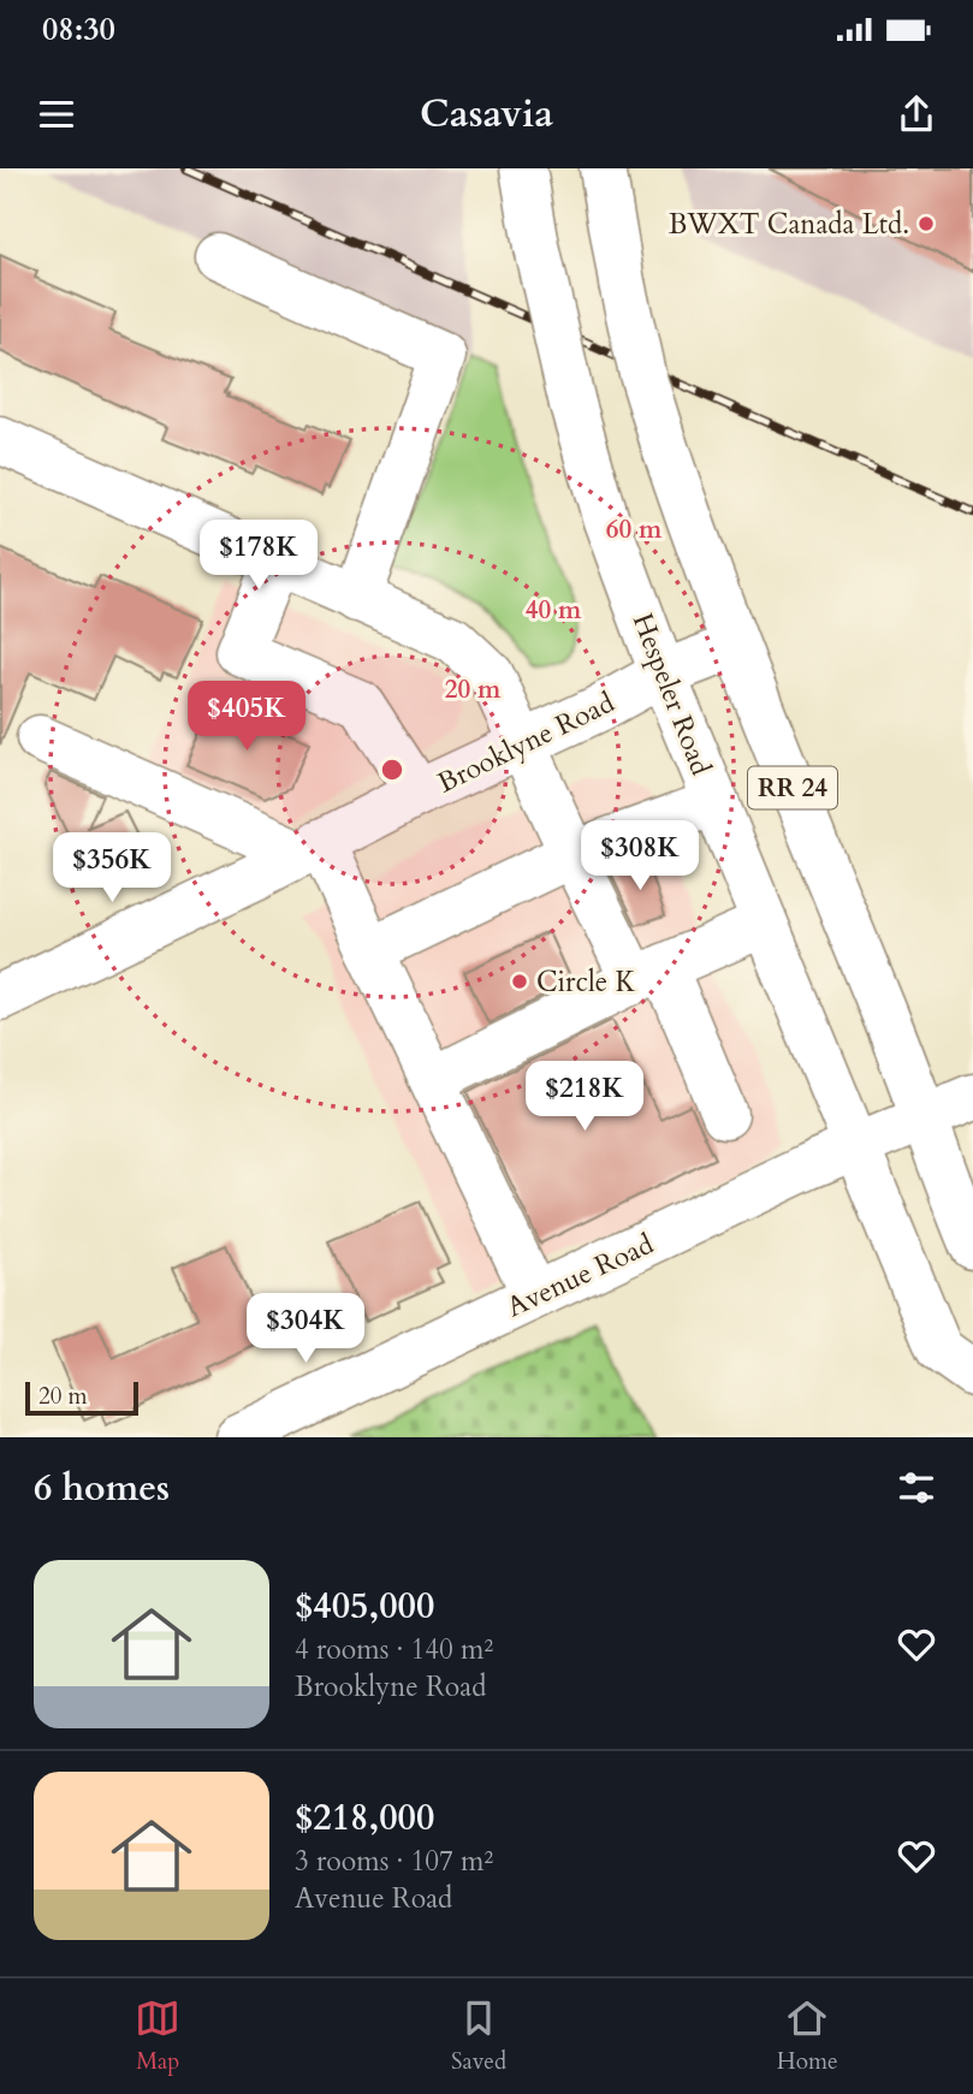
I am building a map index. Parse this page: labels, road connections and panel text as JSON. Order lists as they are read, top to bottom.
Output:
{
  "streets": {
    "main road": [
      "Hespeler Road",
      "Brooklyne Road",
      "RR 24",
      "Avenue Road"
    ]
  },
  "crossings": [
    ["Hespeler Road", "Brooklyne Road"],
    ["Hespeler Road", "Avenue Road"],
    ["Brooklyne Road", "RR 24"],
    ["RR 24", "Avenue Road"]
  ],
  "places": ["BWXT Canada Ltd.", "Circle K"],
  "scale_bar": "20 m",
  "page": {
    "status": "08:30",
    "header": "Casavia",
    "price": [
      "$178K",
      "$405K",
      "$308K",
      "$356K",
      "$218K",
      "$304K"
    ],
    "scale": "20 m",
    "heading": "6 homes",
    "list": [
      {
        "name": "$405,000",
        "note": "4 rooms · 140 m² · Brooklyne Road"
      },
      {
        "name": "$218,000",
        "note": "3 rooms · 107 m² · Avenue Road"
      }
    ],
    "tabs": ["Map", "Saved", "Home"]
  },
  "rings": ["60 m", "40 m", "20 m"]
}
